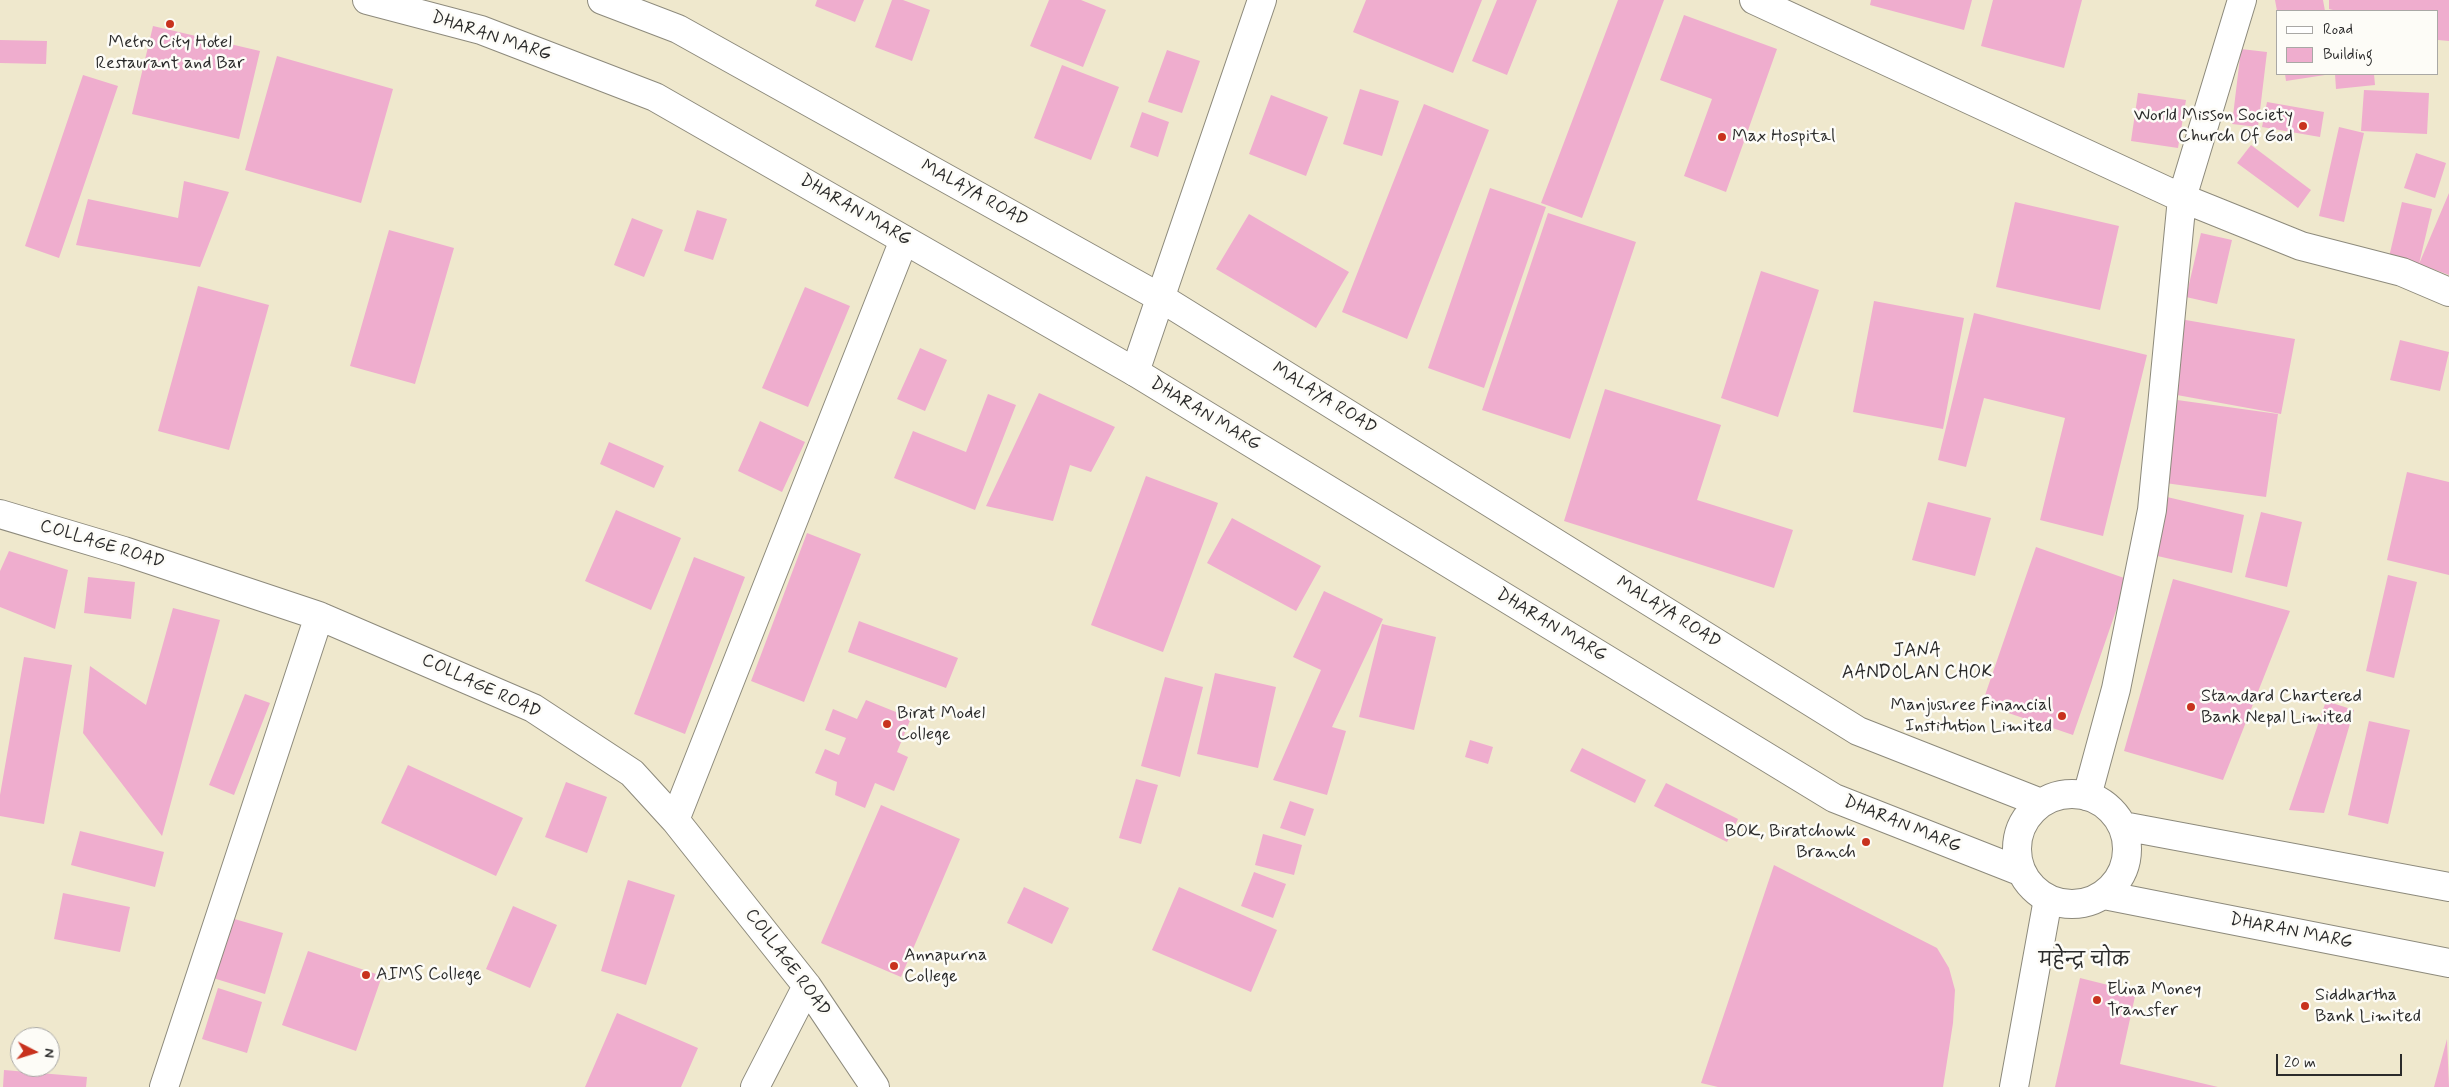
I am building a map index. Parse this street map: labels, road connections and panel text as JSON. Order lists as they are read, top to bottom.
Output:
{
  "streets": {
    "main road": ["DHARAN MARG", "MALAYA ROAD", "COLLAGE ROAD"]
  },
  "crossings": [
    ["DHARAN MARG", "MALAYA ROAD"]
  ],
  "districts": ["JANA AANDOLAN CHOK", "महेन्द्र चोक"],
  "places": [
    "Metro City Hotel Restaurant and Bar",
    "World Misson Society Church Of God",
    "Max Hospital",
    "Standard Chartered Bank Nepal Limited",
    "Manjushree Financial Institution Limited",
    "Birat Model College",
    "BOK, Biratchowk Branch",
    "Annapurna College",
    "AIMS College",
    "Elina Money Transfer",
    "Siddhartha Bank Limited"
  ],
  "legend": ["Road", "Building"],
  "scale_bar": "20 m",
  "north": "right"
}
